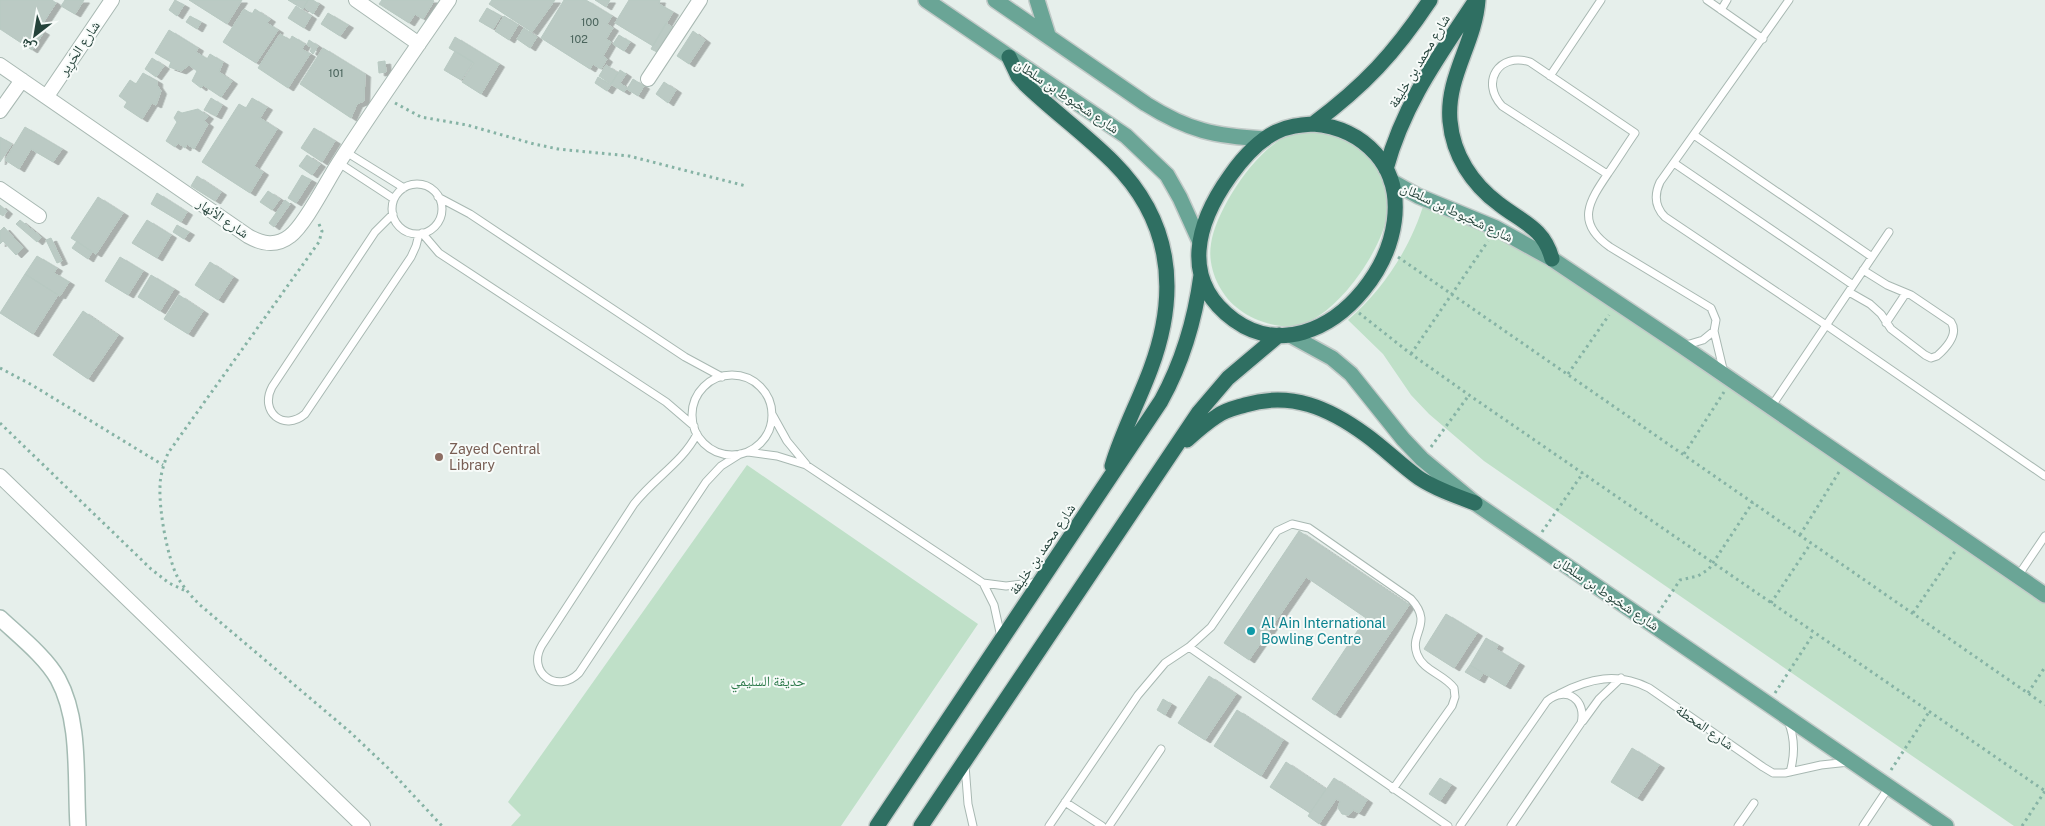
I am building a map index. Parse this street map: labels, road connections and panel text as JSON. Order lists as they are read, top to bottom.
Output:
{
  "streets": {
    "highway": ["شارع محمد بن خليفة"],
    "main road": ["شارع شخبوط بن سلطان"],
    "street": ["شارع الحَرِير", "شارع الأنهار"],
    "lane": ["شارع المحطة"]
  },
  "crossings": [
    ["شارع الحَرِير", "شارع الأنهار"],
    ["شارع محمد بن خليفة", "شارع شخبوط بن سلطان"],
    ["شارع شخبوط بن سلطان", "شارع المحطة"]
  ],
  "parks": ["حديقة السليمي"],
  "places": ["Zayed Central Library", "Al Ain International Bowling Centre"],
  "house_numbers": ["100", "102", "101"],
  "north": "bottom left"
}
